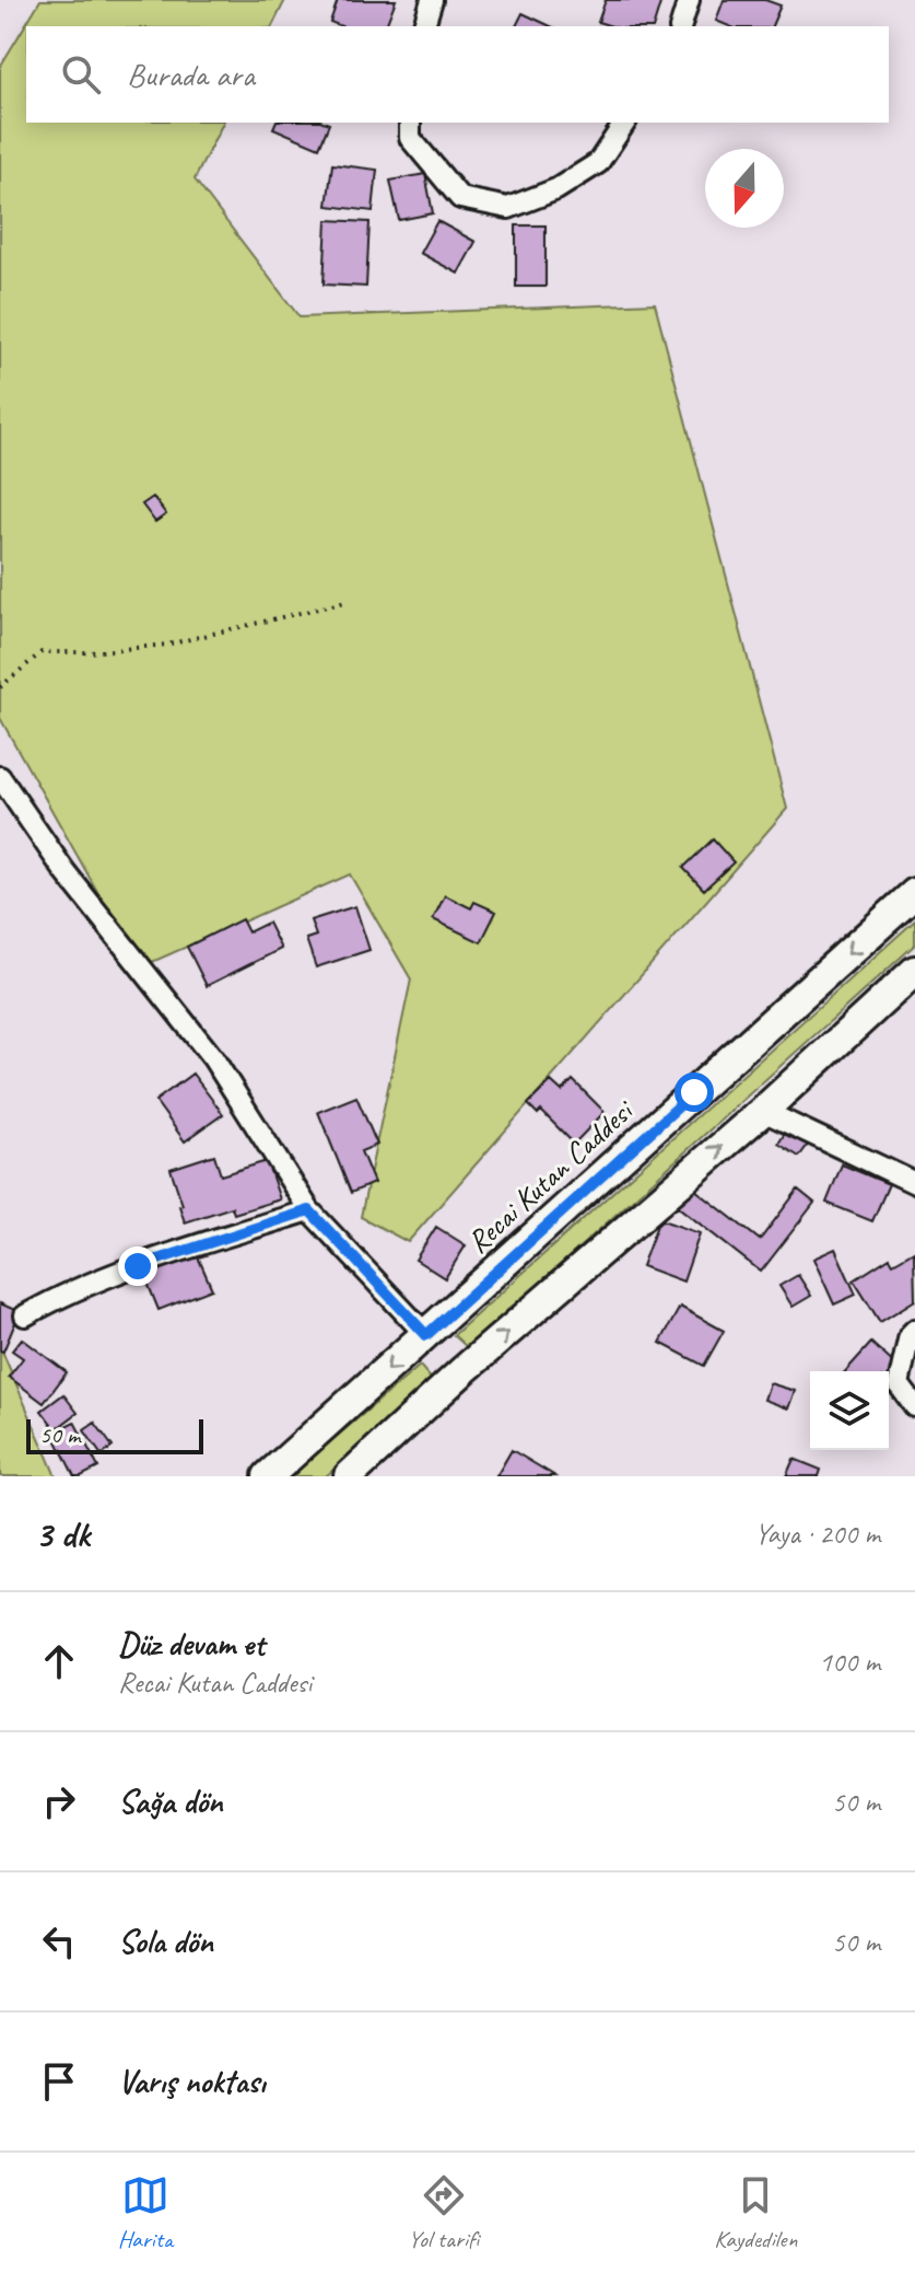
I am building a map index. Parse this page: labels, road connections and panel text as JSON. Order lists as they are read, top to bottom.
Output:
{
  "streets": {
    "main road": ["Recai Kutan Caddesi"]
  },
  "scale_bar": "50 m",
  "north": "bottom",
  "page": {
    "search": "Burada ara",
    "scale": "50 m",
    "heading": ["3 dk", "Yaya · 200 m"],
    "list": [
      ["Düz devam et", "Recai Kutan Caddesi", "100 m"],
      ["Sağa dön", "50 m"],
      ["Sola dön", "50 m"],
      "Varış noktası"
    ],
    "nav": ["Harita", "Yol tarifi", "Kaydedilen"]
  }
}
